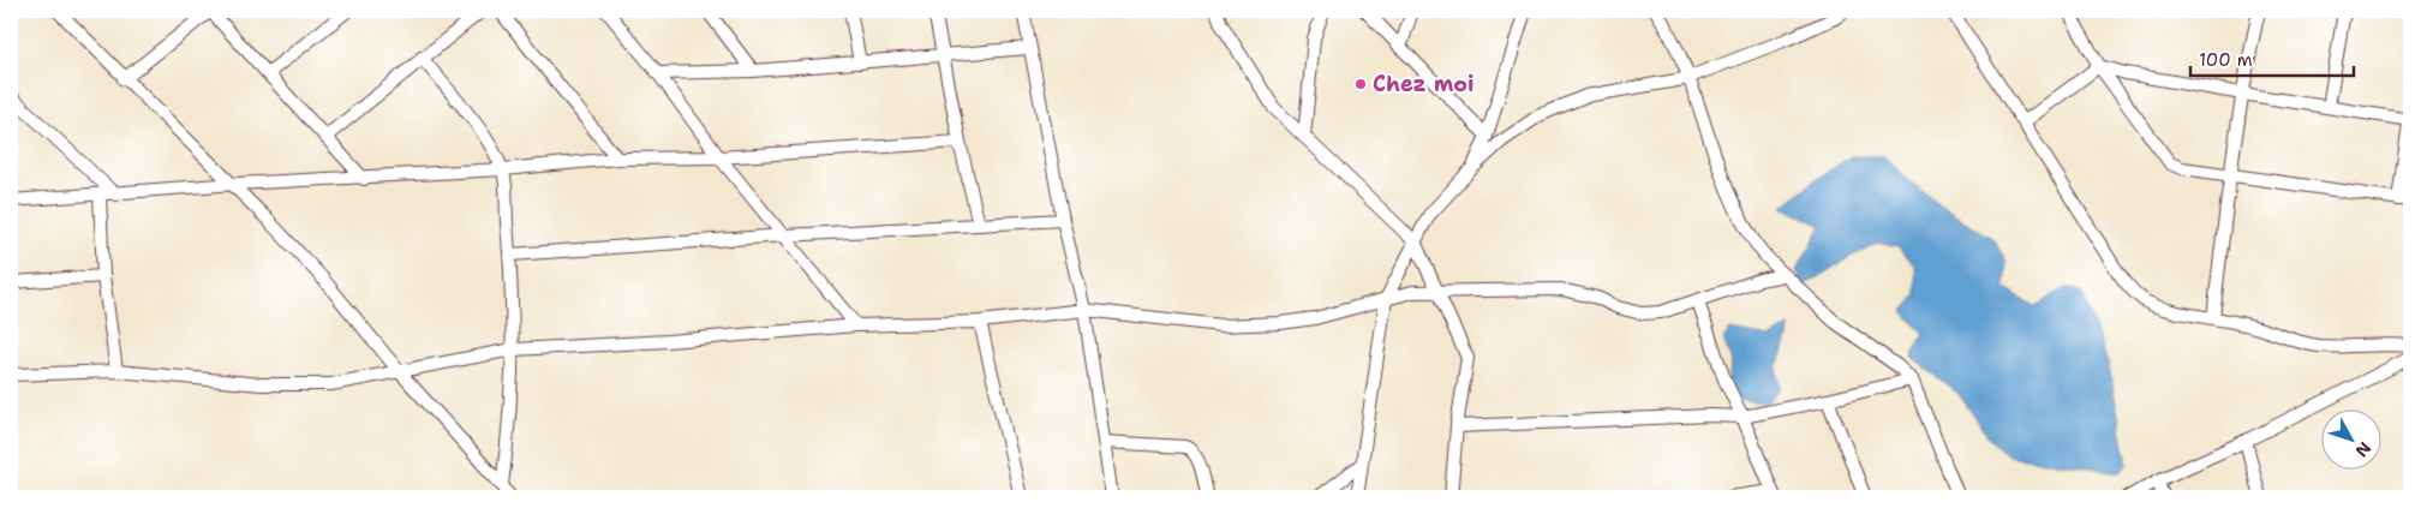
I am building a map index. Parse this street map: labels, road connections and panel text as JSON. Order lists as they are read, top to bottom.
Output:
{
  "places": ["Chez moi"],
  "scale_bar": "100 m",
  "north": "bottom right"
}
